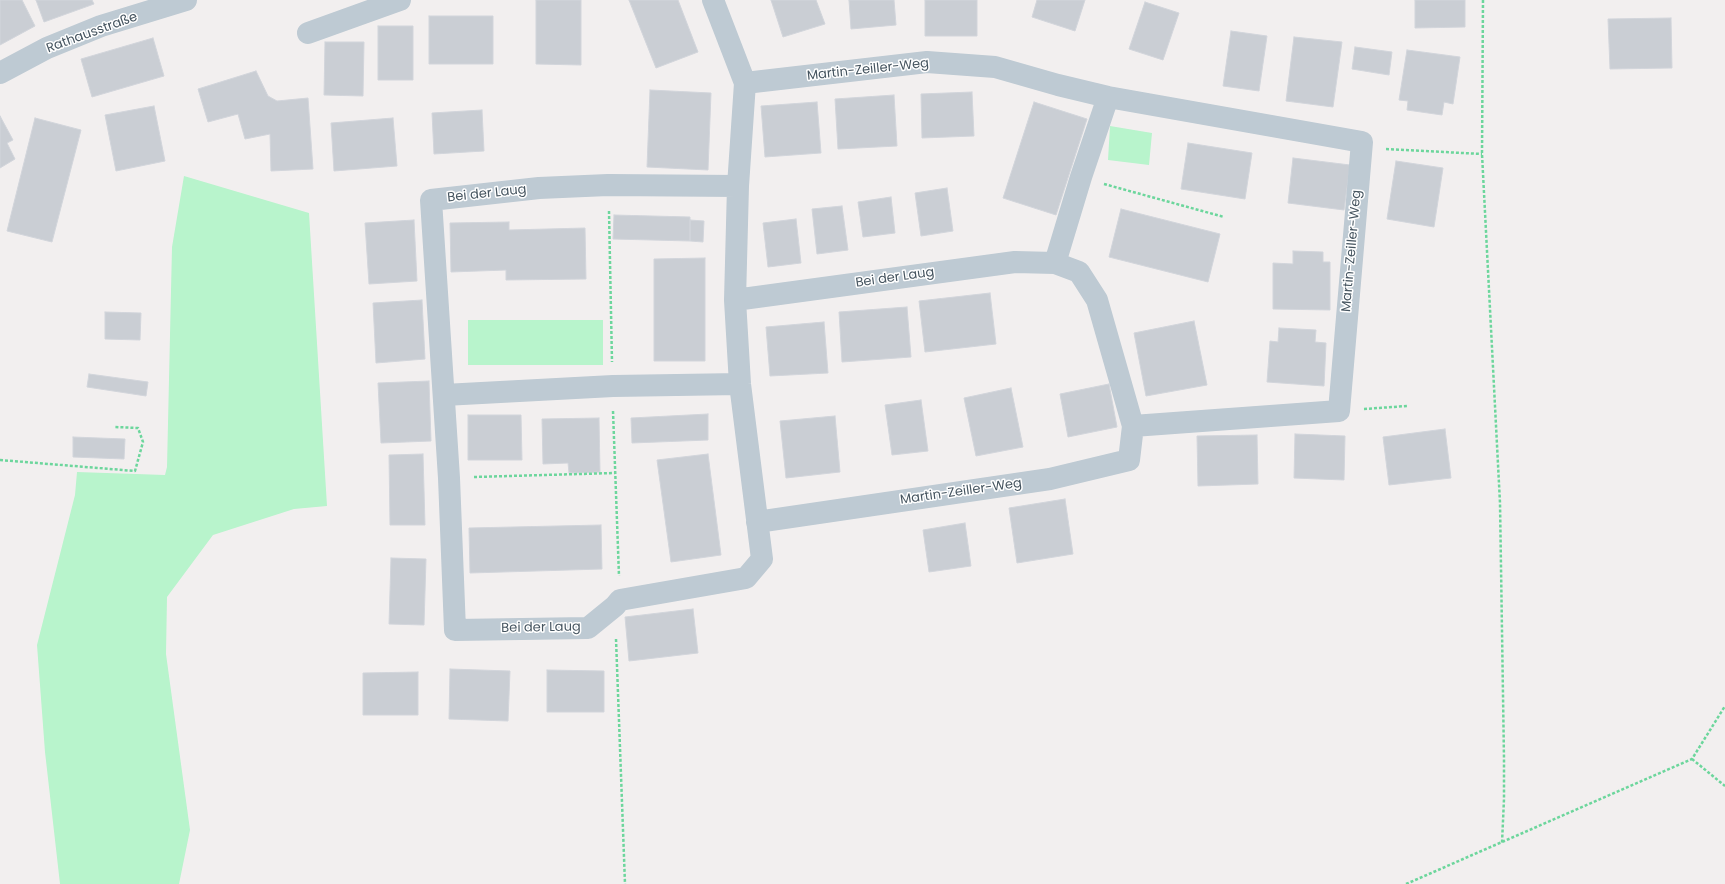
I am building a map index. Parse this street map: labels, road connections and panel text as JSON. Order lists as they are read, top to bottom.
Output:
{
  "streets": {
    "street": ["Rathausstraße", "Martin-Zeiller-Weg", "Bei der Laug"]
  },
  "crossings": [
    ["Martin-Zeiller-Weg", "Bei der Laug"]
  ]
}
